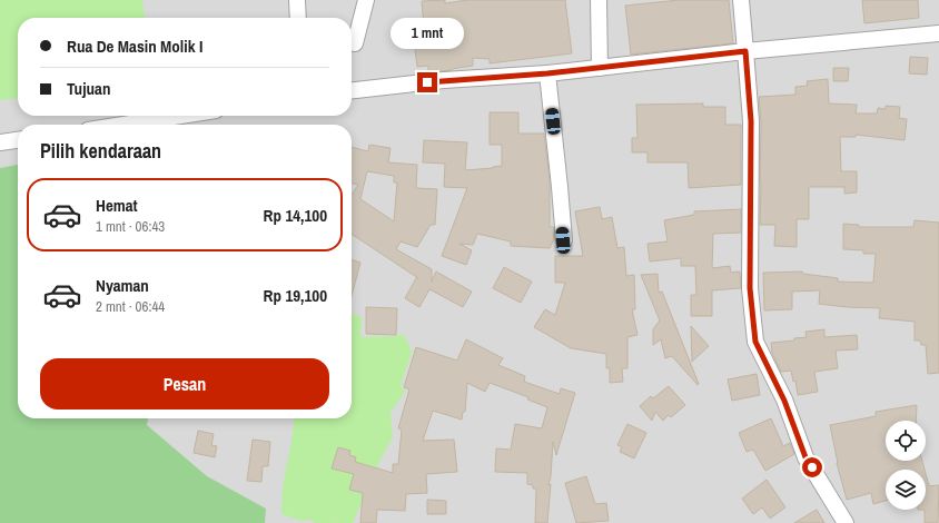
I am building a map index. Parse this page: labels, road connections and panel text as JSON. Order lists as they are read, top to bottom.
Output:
{
  "page": {
    "bubble": "1 mnt",
    "banner": ["Rua De Masin Molik I", "Tujuan"],
    "heading": "Pilih kendaraan",
    "list": [
      {
        "name": "Hemat",
        "note": "1 mnt · 06:43",
        "value": "Rp 14,100"
      },
      {
        "name": "Nyaman",
        "note": "2 mnt · 06:44",
        "value": "Rp 19,100"
      }
    ],
    "buttons": "Pesan"
  }
}
